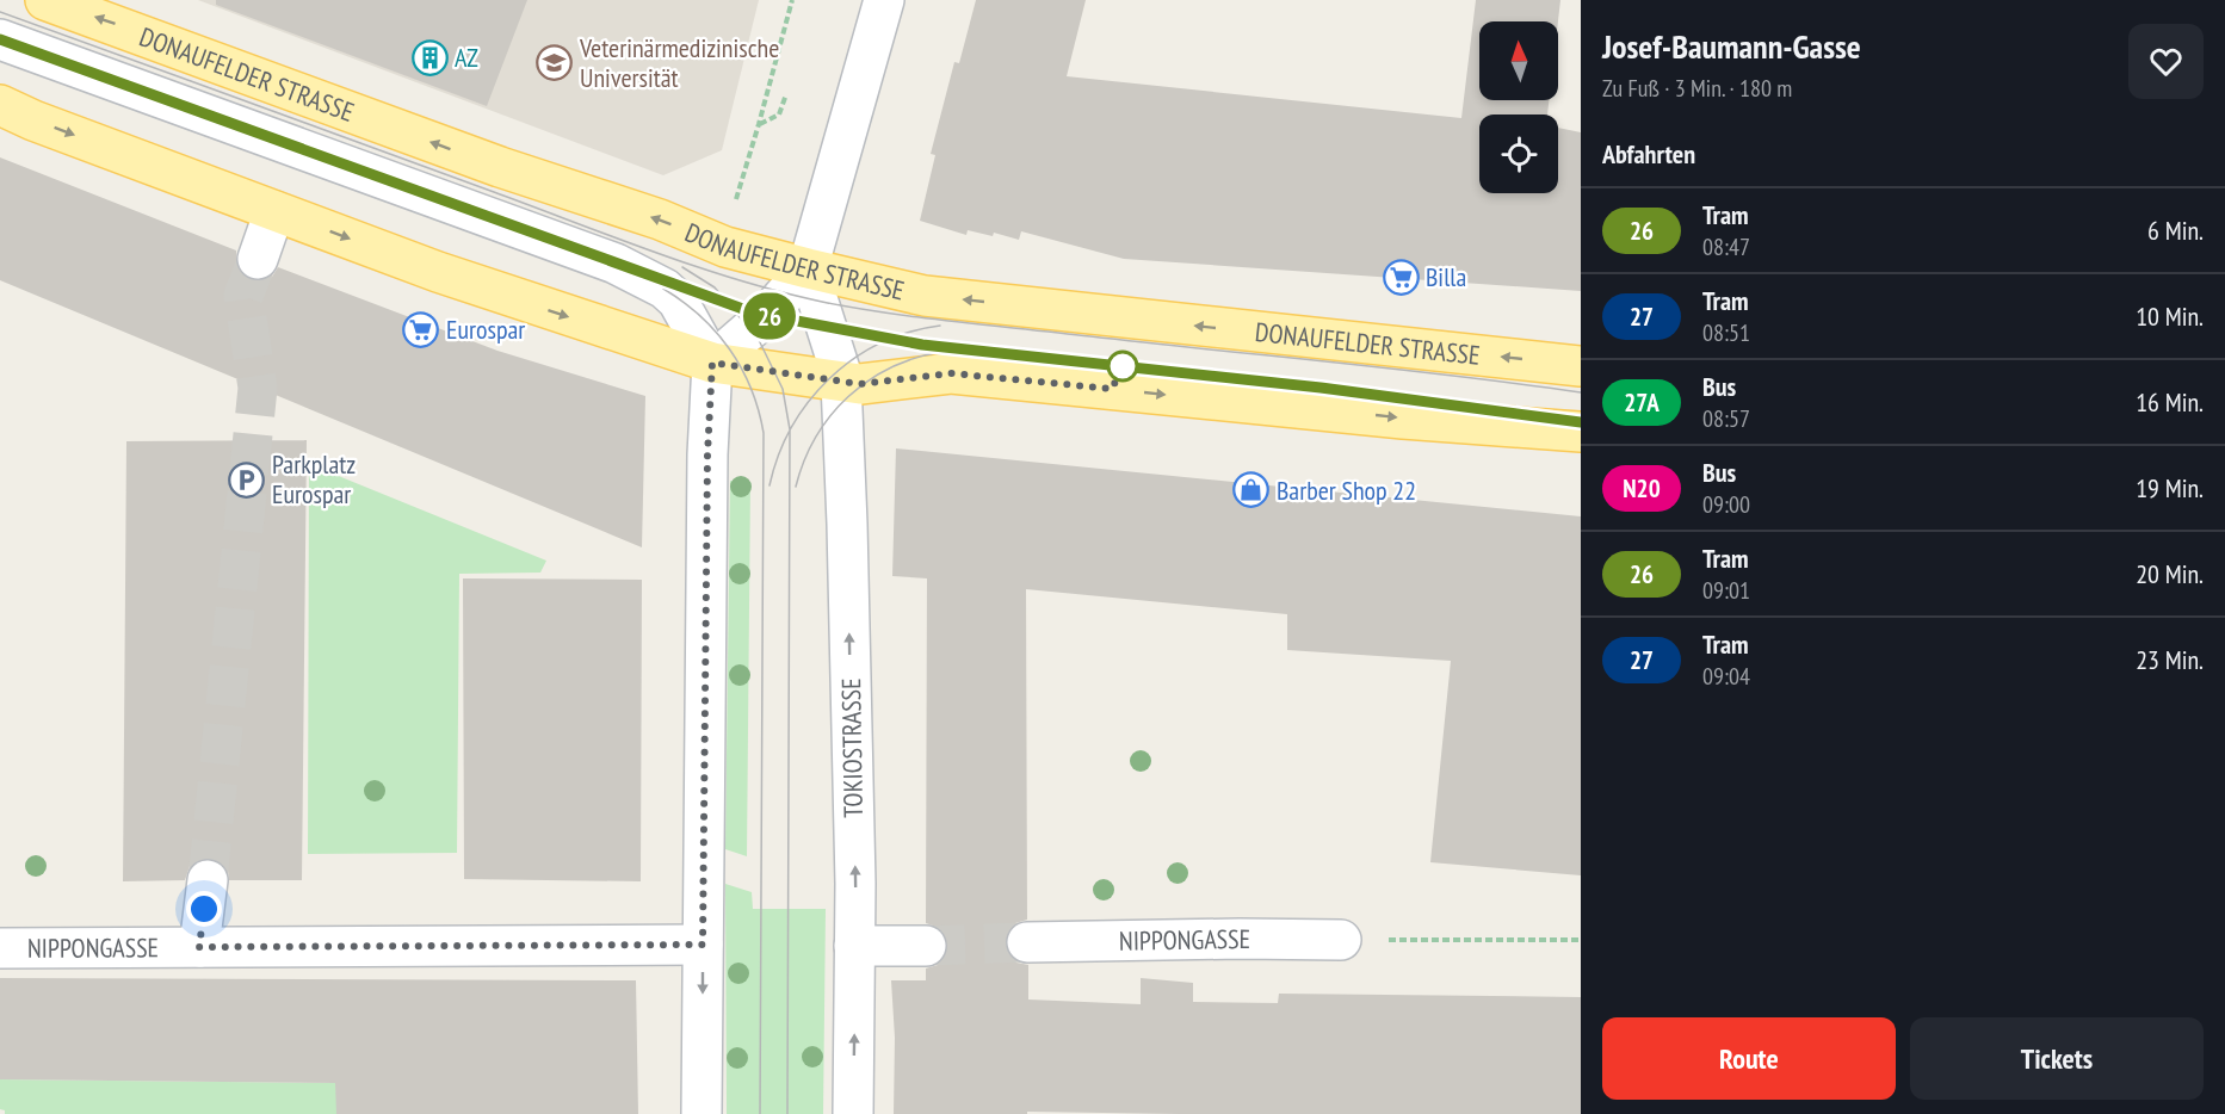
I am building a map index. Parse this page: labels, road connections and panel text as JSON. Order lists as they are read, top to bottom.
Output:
{
  "streets": {
    "main road": ["DONAUFELDER STRASSE"],
    "street": ["TOKIOSTRASSE", "NIPPONGASSE"]
  },
  "crossings": [
    ["DONAUFELDER STRASSE", "TOKIOSTRASSE"]
  ],
  "places": {
    "building": ["AZ"],
    "school or university": ["Veterinärmedizinische Universität"],
    "supermarket": ["Billa", "Eurospar"],
    "parking": ["Parkplatz Eurospar"],
    "shop": ["Barber Shop 22"]
  },
  "lines": ["tram line 26"],
  "north": "top",
  "page": {
    "on_map": "26",
    "heading": [
      ["Josef-Baumann-Gasse", "Zu Fuß · 3 Min. · 180 m"],
      "Abfahrten"
    ],
    "list": [
      {
        "mark": "26",
        "name": "Tram",
        "note": "08:47",
        "value": "6 Min."
      },
      {
        "mark": "27",
        "name": "Tram",
        "note": "08:51",
        "value": "10 Min."
      },
      {
        "mark": "27A",
        "name": "Bus",
        "note": "08:57",
        "value": "16 Min."
      },
      {
        "mark": "N20",
        "name": "Bus",
        "note": "09:00",
        "value": "19 Min."
      },
      {
        "mark": "26",
        "name": "Tram",
        "note": "09:01",
        "value": "20 Min."
      },
      {
        "mark": "27",
        "name": "Tram",
        "note": "09:04",
        "value": "23 Min."
      }
    ],
    "buttons": ["Route", "Tickets"]
  }
}
